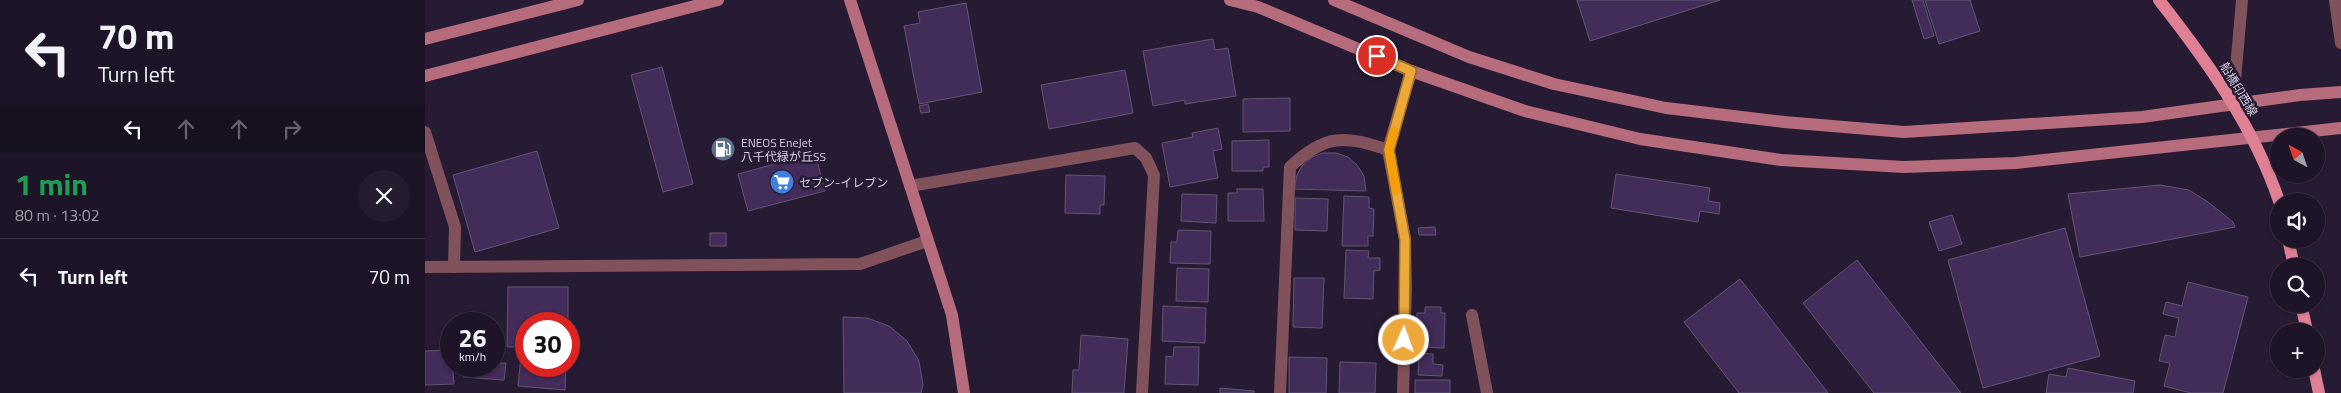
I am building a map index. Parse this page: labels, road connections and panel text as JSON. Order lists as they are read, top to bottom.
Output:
{
  "streets": {
    "main road": ["船橋印西線"]
  },
  "places": {
    "fuel station": ["ENEOS EneJet 八千代緑が丘SS"],
    "supermarket": ["セブン-イレブン"]
  },
  "north": "top left",
  "page": {
    "turn": ["70 m", "Turn left"],
    "map_buttons": "+",
    "heading": ["1 min", "80 m · 13:02"],
    "list": [
      {
        "name": "Turn left",
        "value": "70 m"
      }
    ],
    "speed": "26 km/h",
    "limit": "30"
  }
}
